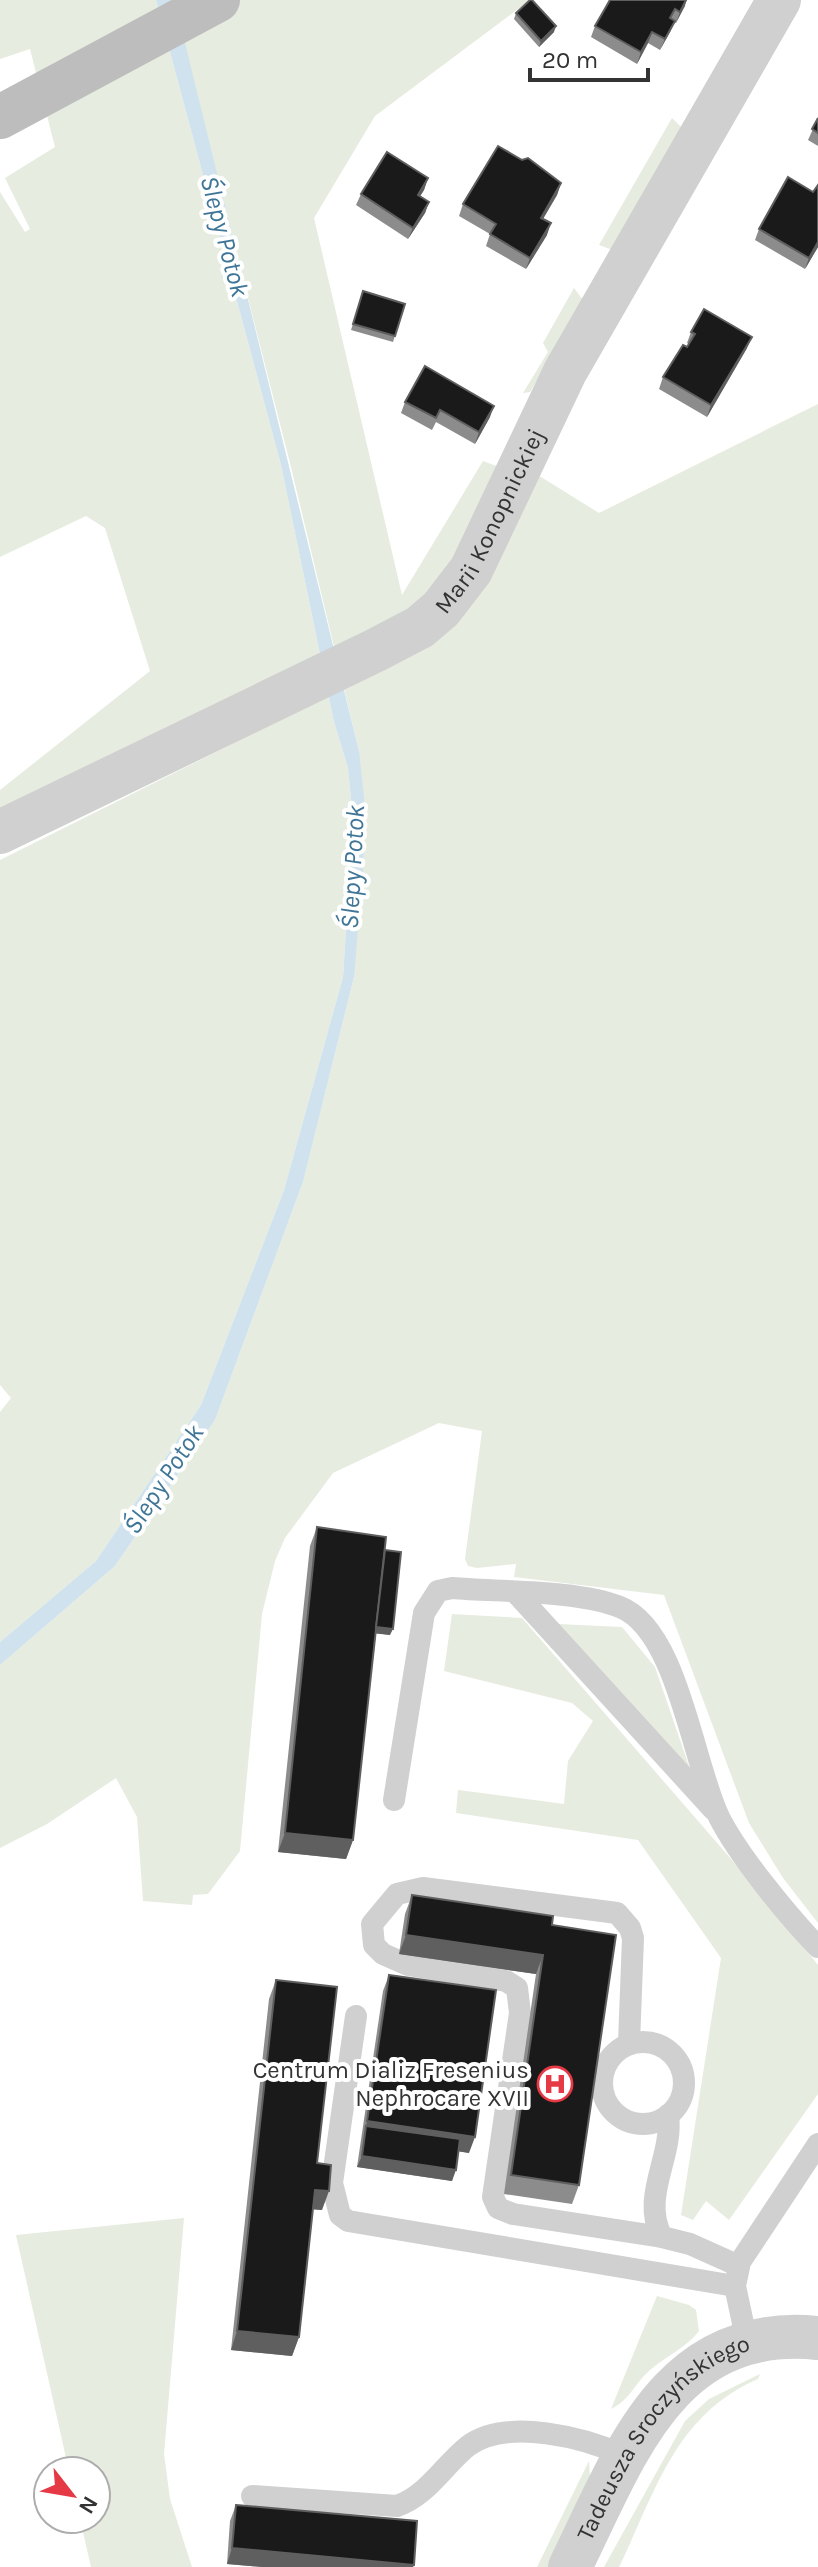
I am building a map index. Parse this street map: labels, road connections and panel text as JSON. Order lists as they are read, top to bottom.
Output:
{
  "streets": {
    "street": ["Marii Konopnickiej", "Tadeusza Sroczyńskiego"]
  },
  "water": ["Ślepy Potok"],
  "places": {
    "hospital": ["Centrum Dializ Fresenius Nephrocare XVII"]
  },
  "scale_bar": "20 m",
  "north": "bottom right"
}
